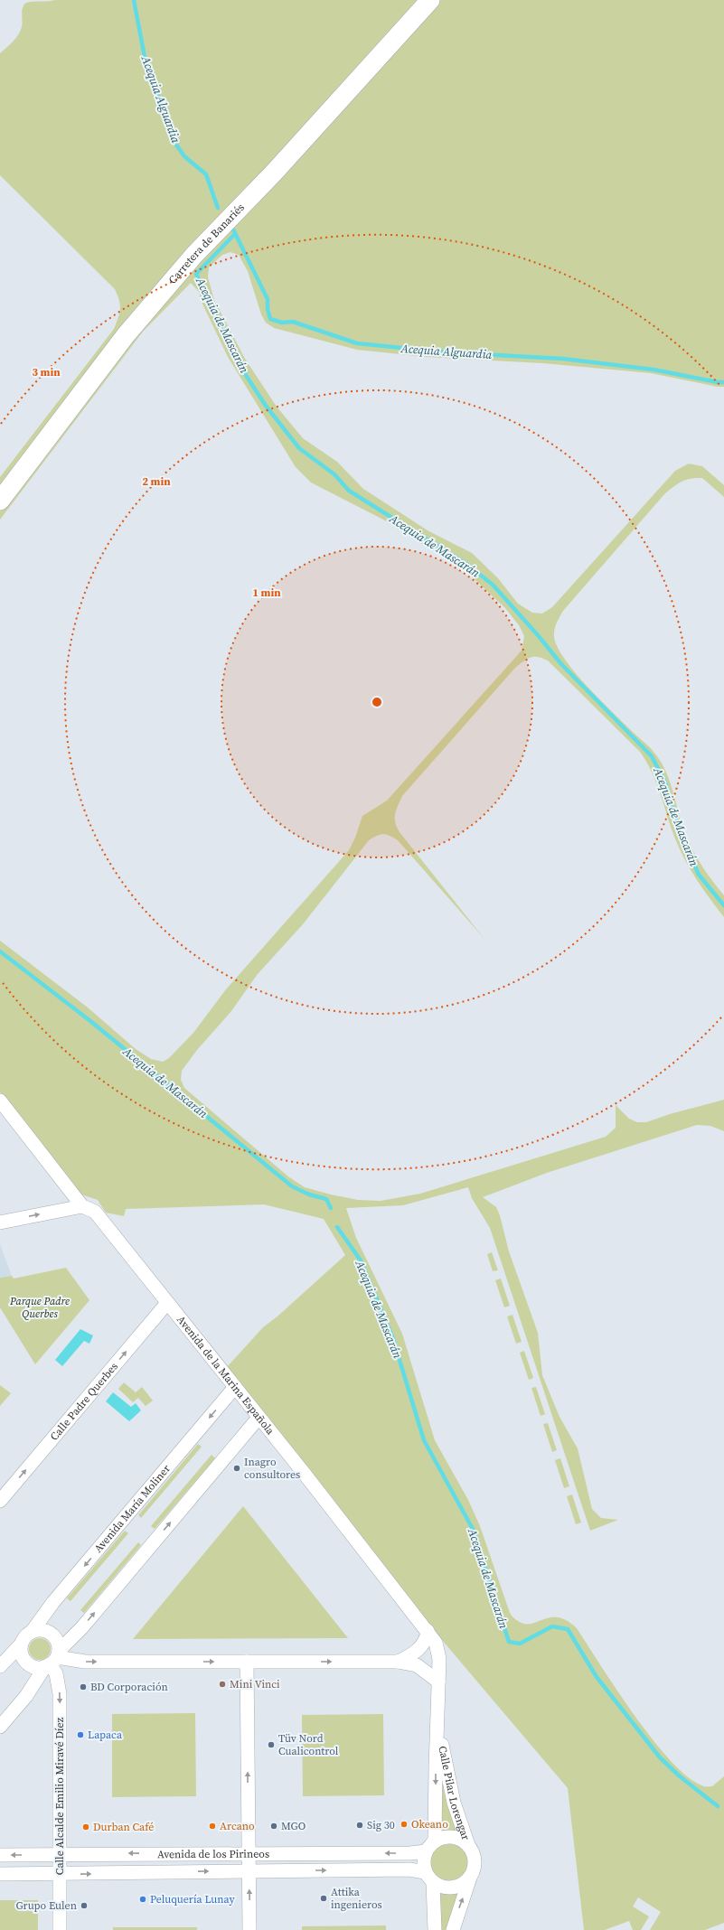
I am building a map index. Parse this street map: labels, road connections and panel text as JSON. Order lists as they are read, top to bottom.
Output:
{
  "streets": {
    "street": [
      "Carretera de Banariés",
      "Avenida de la Marina Española",
      "Calle Padre Querbes",
      "Avenida María Moliner",
      "Calle Pilar Lorengar",
      "Calle Alcalde Emilio Miravé Díez",
      "Avenida de los Pirineos"
    ]
  },
  "crossings": [
    ["Avenida de la Marina Española", "Calle Padre Querbes"],
    ["Avenida de la Marina Española", "Avenida María Moliner"],
    ["Avenida de la Marina Española", "Calle Pilar Lorengar"],
    ["Avenida María Moliner", "Calle Alcalde Emilio Miravé Díez"],
    ["Calle Pilar Lorengar", "Avenida de los Pirineos"],
    ["Calle Alcalde Emilio Miravé Díez", "Avenida de los Pirineos"]
  ],
  "one_way": ["Calle Padre Querbes", "Calle Alcalde Emilio Miravé Díez"],
  "water": ["Acequia Alguardia", "Acequia de Mascarán"],
  "parks": ["Parque Padre Querbes"],
  "places": [
    "Inagro consultores",
    "Mini Vinci",
    "BD Corporación",
    "Lapaca",
    "Tüv Nord Cualicontrol",
    "Okeano",
    "Sig 30",
    "Arcano",
    "MGO",
    "Durban Café",
    "Attika ingenieros",
    "Peluquería Lunay",
    "Grupo Eulen"
  ],
  "rings": ["3 min", "2 min", "1 min"]
}
